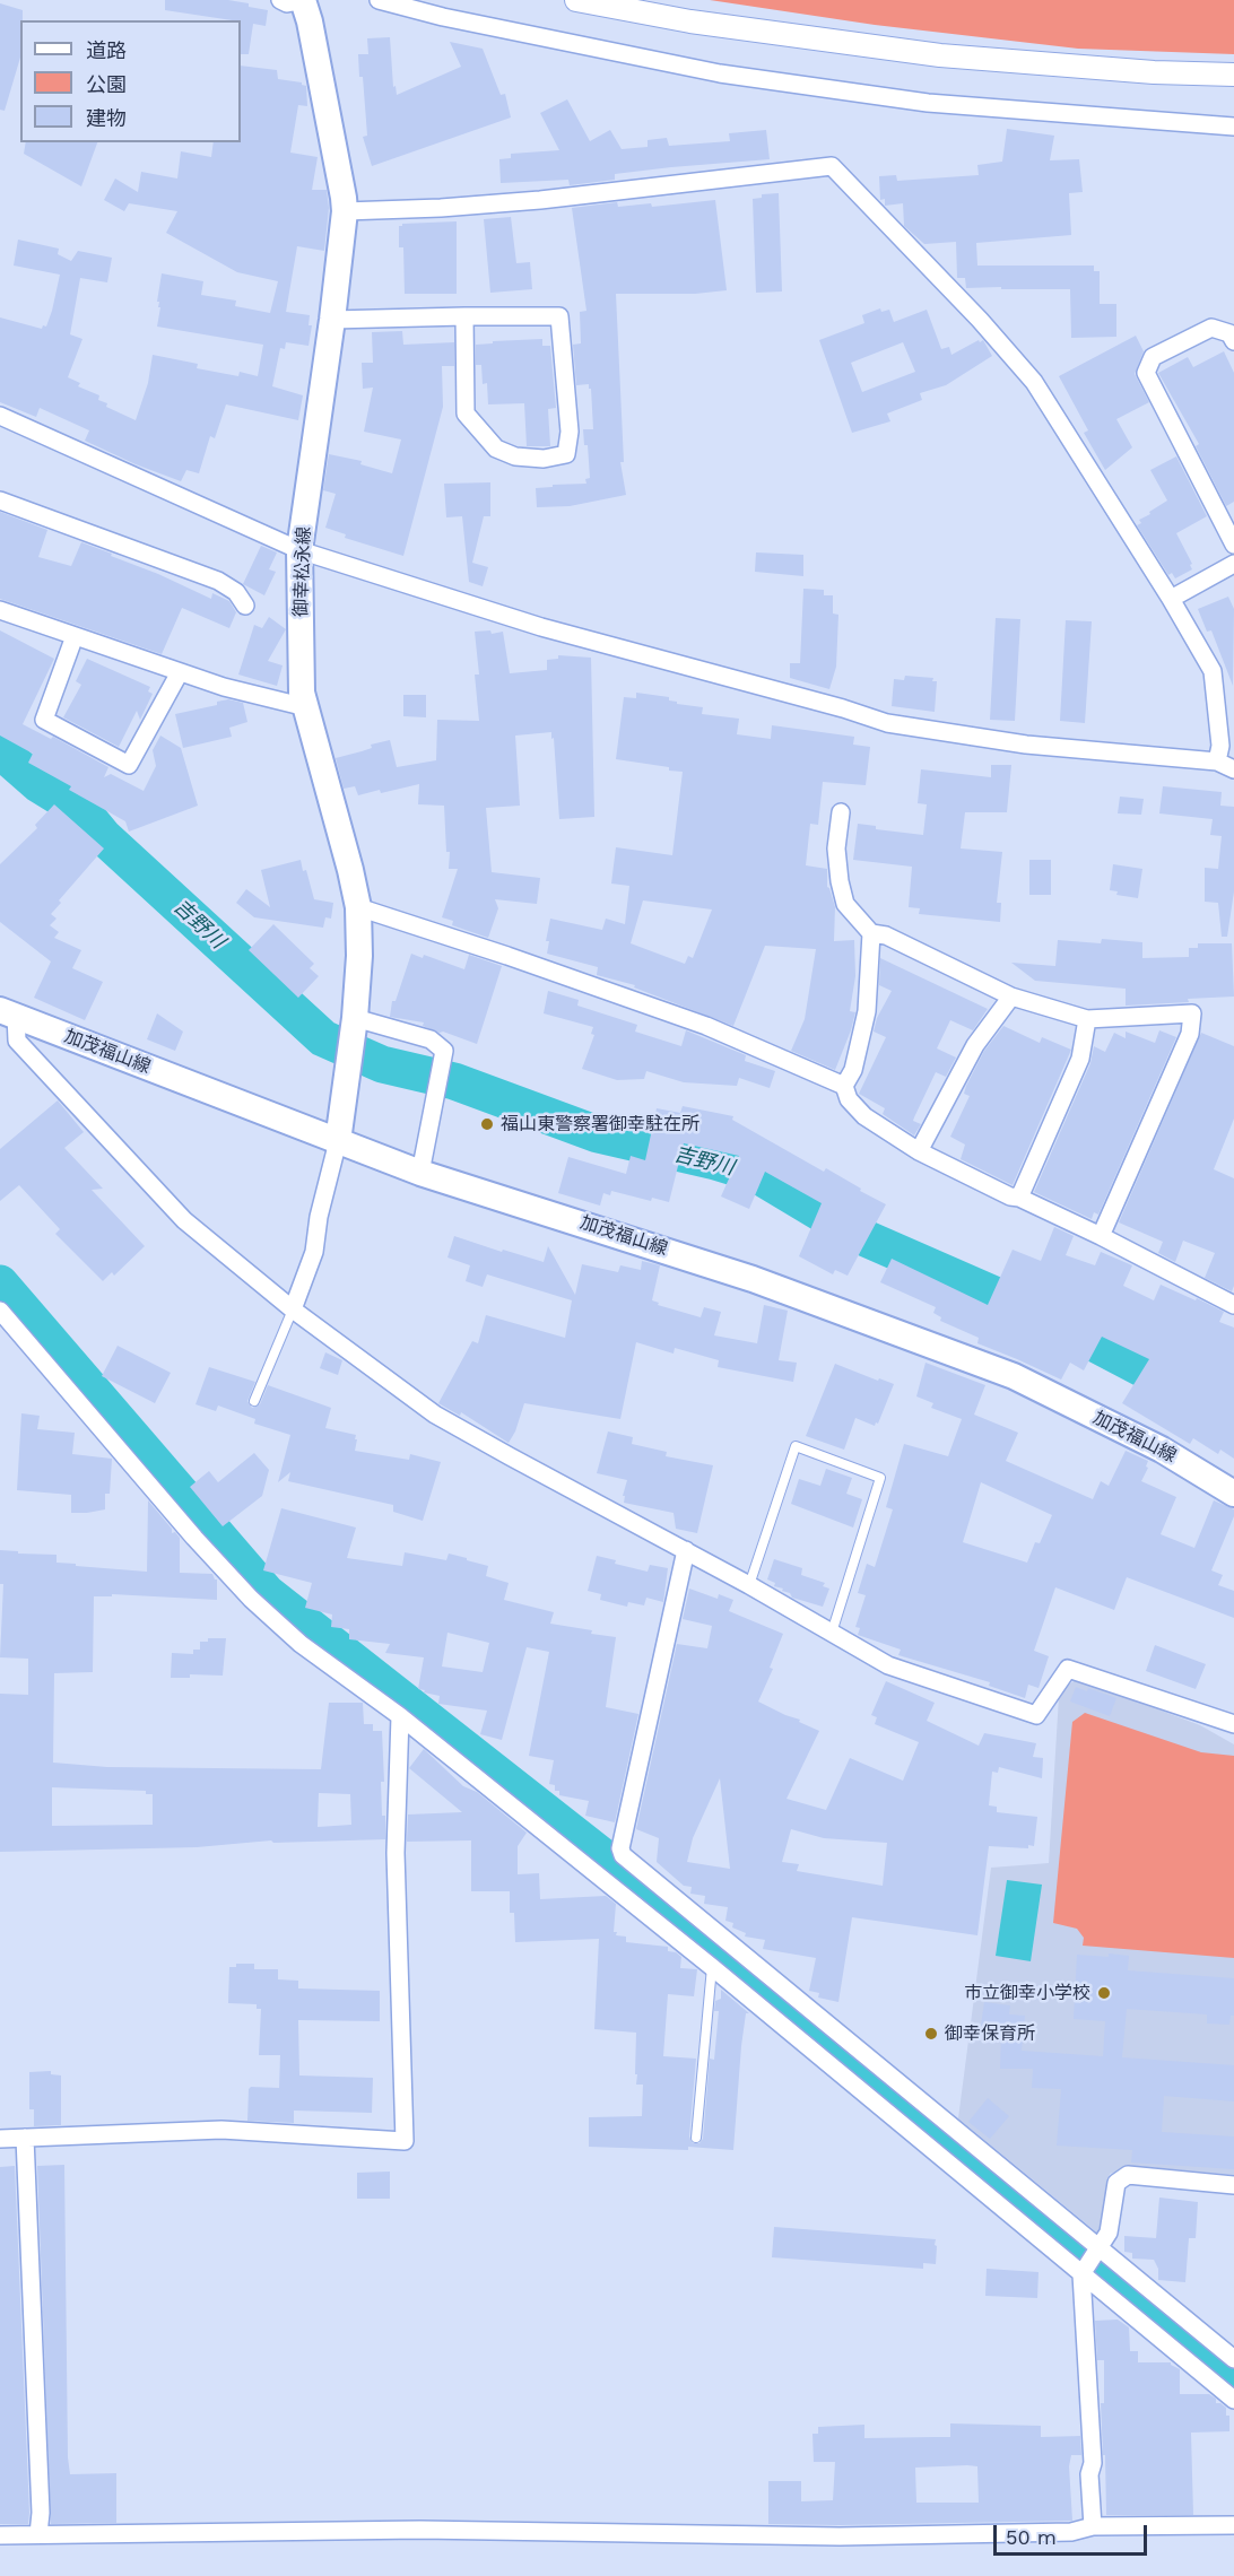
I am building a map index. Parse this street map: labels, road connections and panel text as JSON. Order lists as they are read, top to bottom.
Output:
{
  "streets": {
    "main road": ["御幸松永線", "加茂福山線"]
  },
  "crossings": [
    ["御幸松永線", "加茂福山線"]
  ],
  "water": ["吉野川"],
  "places": ["福山東警察署御幸駐在所", "市立御幸小学校", "御幸保育所"],
  "legend": ["道路", "公園", "建物"],
  "scale_bar": "50 m"
}
